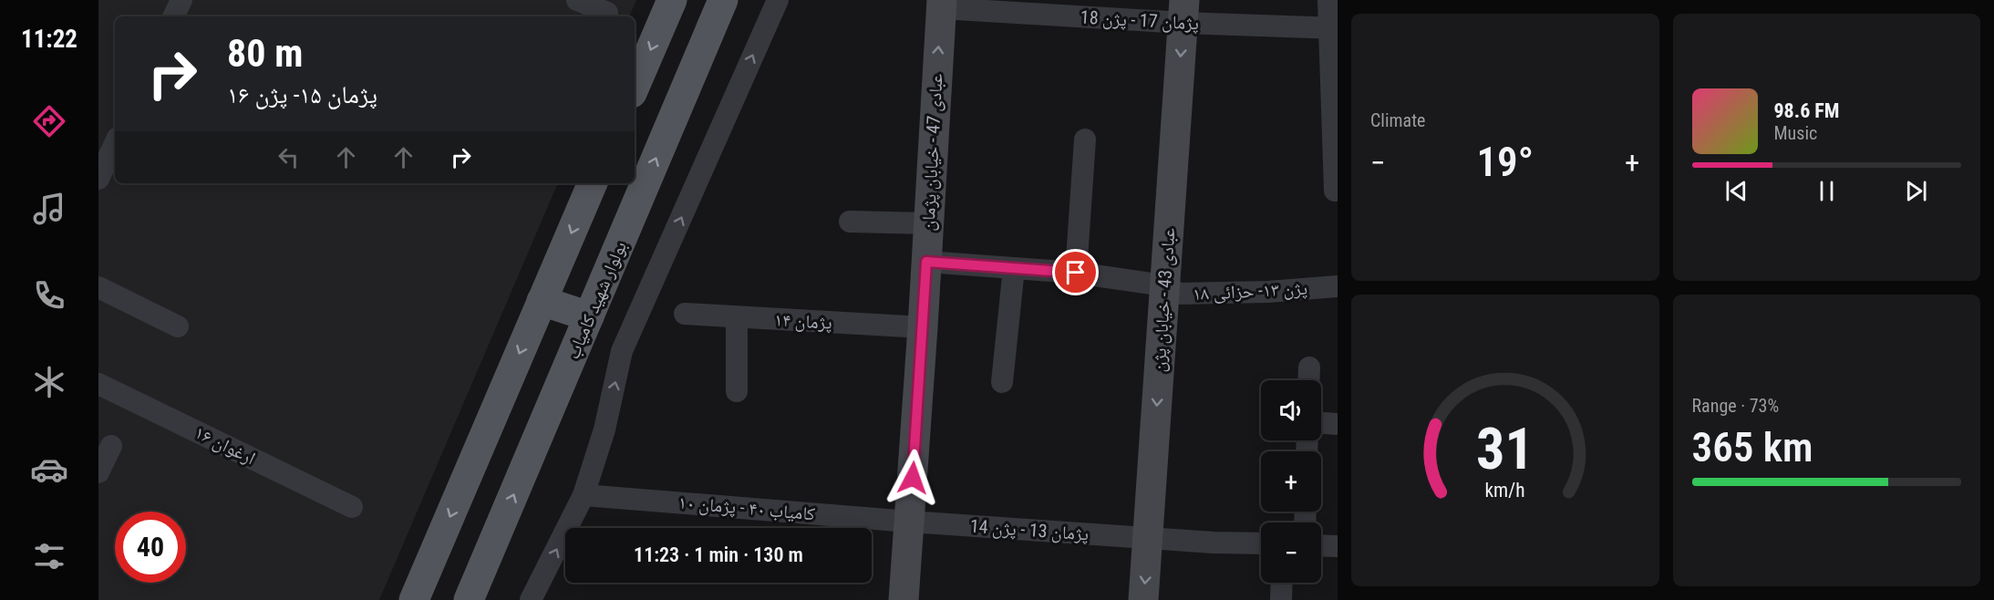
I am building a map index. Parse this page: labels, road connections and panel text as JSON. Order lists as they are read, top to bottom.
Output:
{
  "streets": {
    "main road": ["بولوار شهید کامیاب"],
    "street": [
      "پژمان 17 - پژن 18",
      "عبادی 47 - خیابان پژمان",
      "پژن ۱۳- حزائی ۱۸",
      "عبادی 43 - خیابان پژن",
      "پژمان ۱۴",
      "ارغوان ۱۶",
      "کامیاب ۴۰ - پژمان ۱۰",
      "پژمان 13 - پژن 14"
    ]
  },
  "crossings": [
    ["پژمان 17 - پژن 18", "عبادی 47 - خیابان پژمان"],
    ["پژمان 17 - پژن 18", "عبادی 43 - خیابان پژن"],
    ["عبادی 47 - خیابان پژمان", "پژن ۱۳- حزائی ۱۸"],
    ["عبادی 47 - خیابان پژمان", "پژمان ۱۴"],
    ["عبادی 47 - خیابان پژمان", "کامیاب ۴۰ - پژمان ۱۰"],
    ["عبادی 47 - خیابان پژمان", "پژمان 13 - پژن 14"],
    ["پژن ۱۳- حزائی ۱۸", "عبادی 43 - خیابان پژن"],
    ["عبادی 43 - خیابان پژن", "پژمان 13 - پژن 14"],
    ["کامیاب ۴۰ - پژمان ۱۰", "پژمان 13 - پژن 14"]
  ],
  "page": {
    "tabs": "11:22",
    "tile": [
      "Climate",
      ["Range · 73%", "365 km"]
    ],
    "turn": ["80 m", "پژمان ۱۵- پژن ۱۶"],
    "song": ["98.6 FM", "Music"],
    "heat": ["−", "19°", "+"],
    "map_buttons": ["+", "−"],
    "limit": "40",
    "trip": "11:23 · 1 min · 130 m",
    "gauge": ["31", "km/h"]
  }
}
